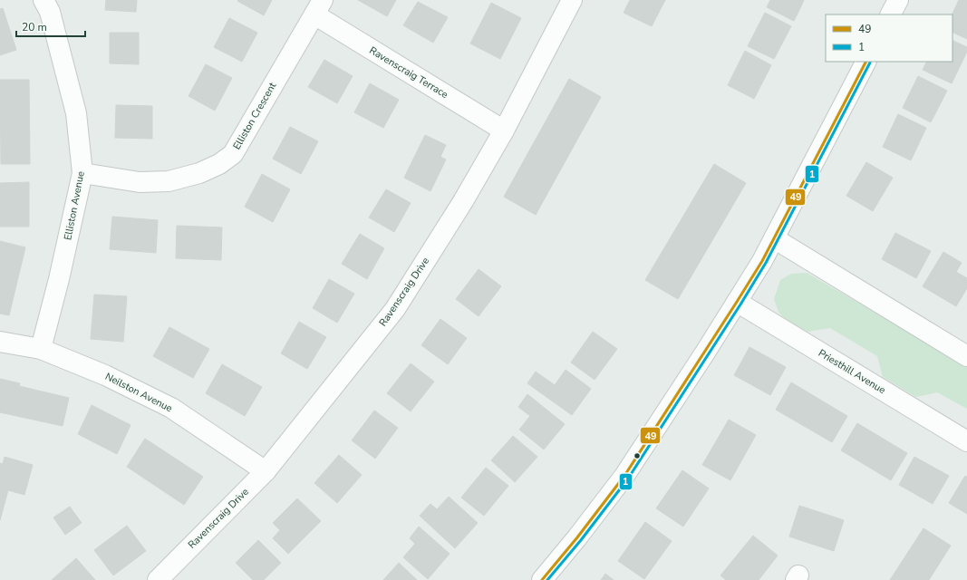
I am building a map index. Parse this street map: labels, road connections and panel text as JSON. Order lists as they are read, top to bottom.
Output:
{
  "streets": {
    "street": [
      "Ravenscraig Terrace",
      "Elliston Crescent",
      "Elliston Avenue",
      "Ravenscraig Drive",
      "Priesthill Avenue",
      "Neilston Avenue"
    ]
  },
  "crossings": [
    ["Ravenscraig Terrace", "Elliston Crescent"],
    ["Ravenscraig Terrace", "Ravenscraig Drive"],
    ["Elliston Crescent", "Elliston Avenue"],
    ["Elliston Avenue", "Neilston Avenue"],
    ["Ravenscraig Drive", "Neilston Avenue"]
  ],
  "lines": ["transit line 49", "transit line 1"],
  "legend": ["49", "1"],
  "scale_bar": "20 m"
}
